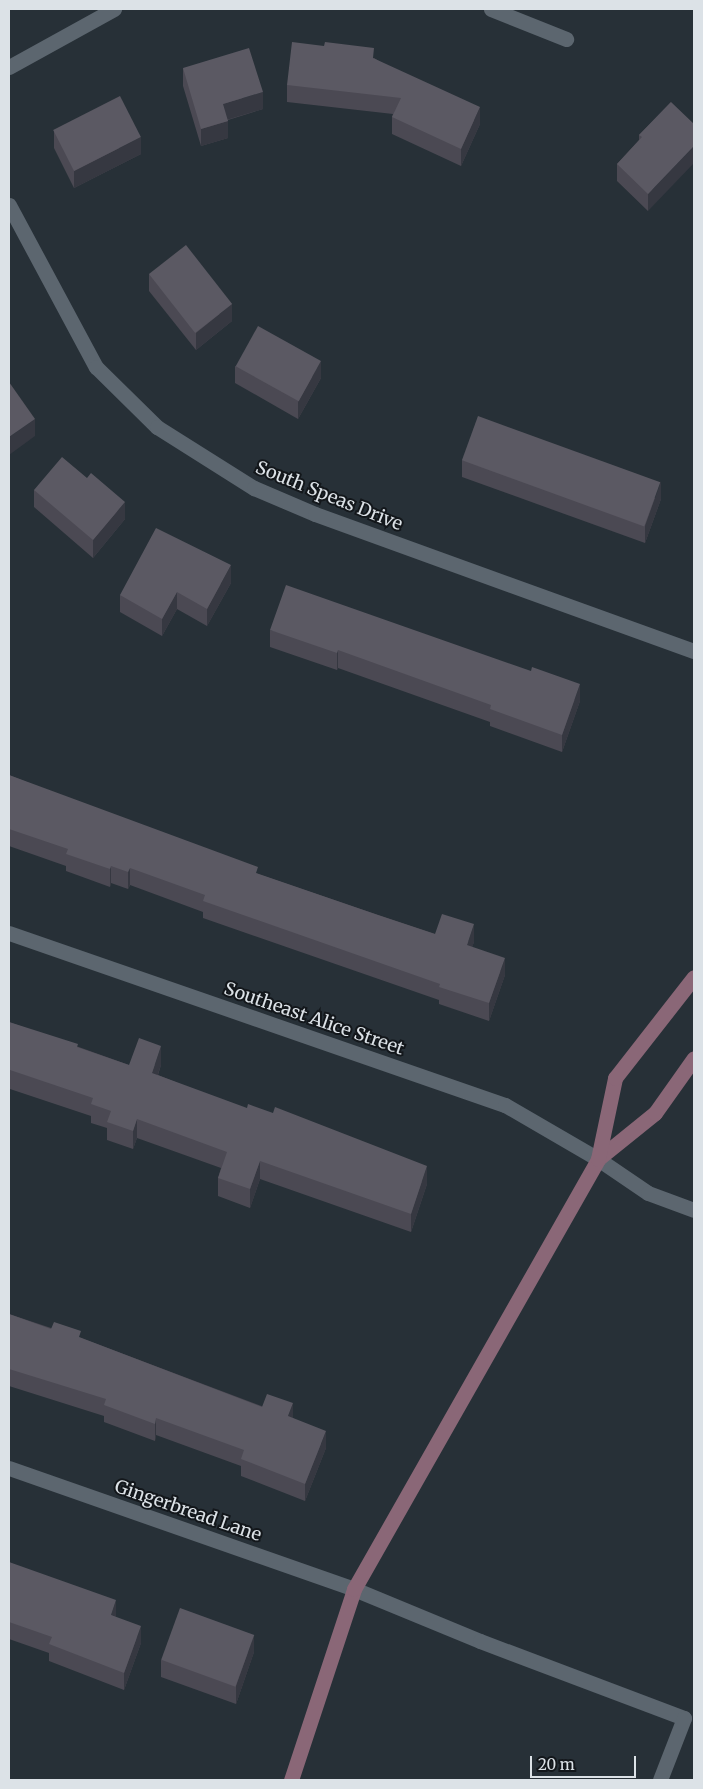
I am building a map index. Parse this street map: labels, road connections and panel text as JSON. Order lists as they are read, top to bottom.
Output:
{
  "streets": {
    "street": ["South Speas Drive", "Southeast Alice Street", "Gingerbread Lane"]
  },
  "scale_bar": "20 m"
}
